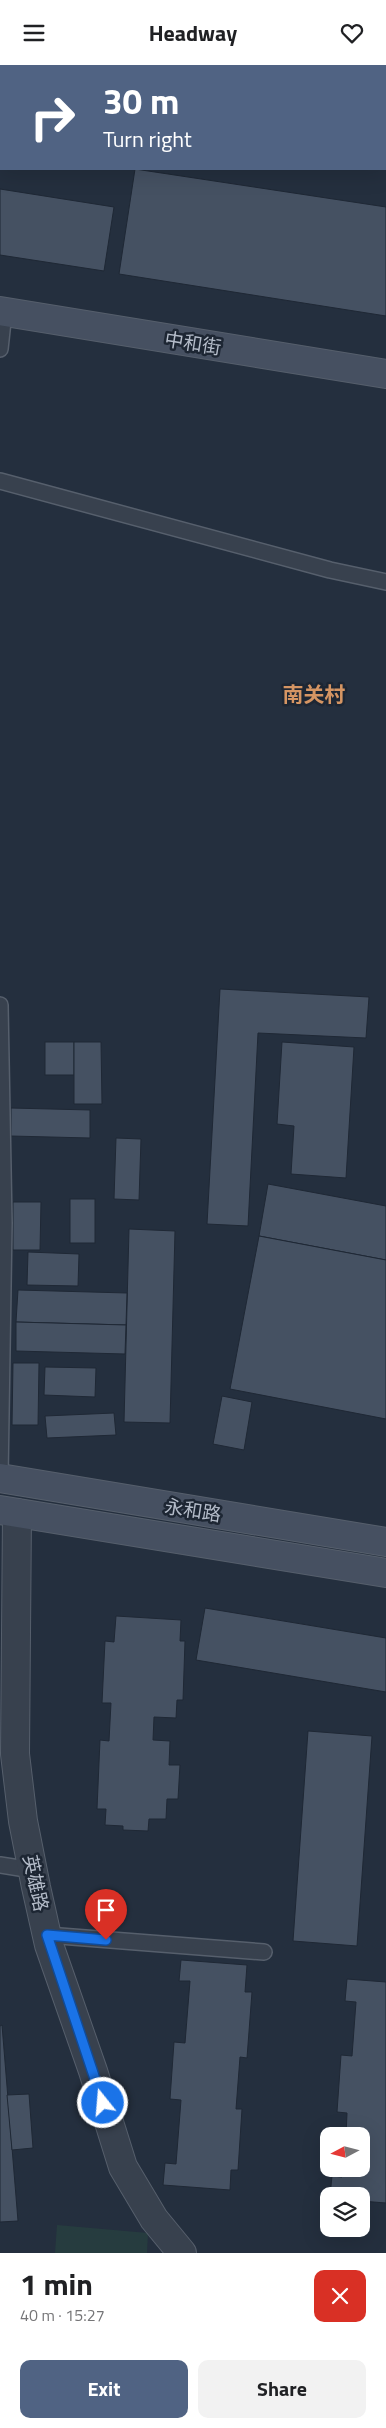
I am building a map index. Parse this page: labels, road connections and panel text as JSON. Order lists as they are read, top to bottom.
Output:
{
  "streets": {
    "main road": ["中和街", "永和路"],
    "street": ["英雄路"]
  },
  "crossings": [
    ["永和路", "英雄路"]
  ],
  "districts": ["南关村"],
  "north": "left",
  "page": {
    "header": "Headway",
    "turn": ["30 m", "Turn right"],
    "heading": ["1 min", "40 m · 15:27"],
    "buttons": ["Exit", "Share"]
  }
}
